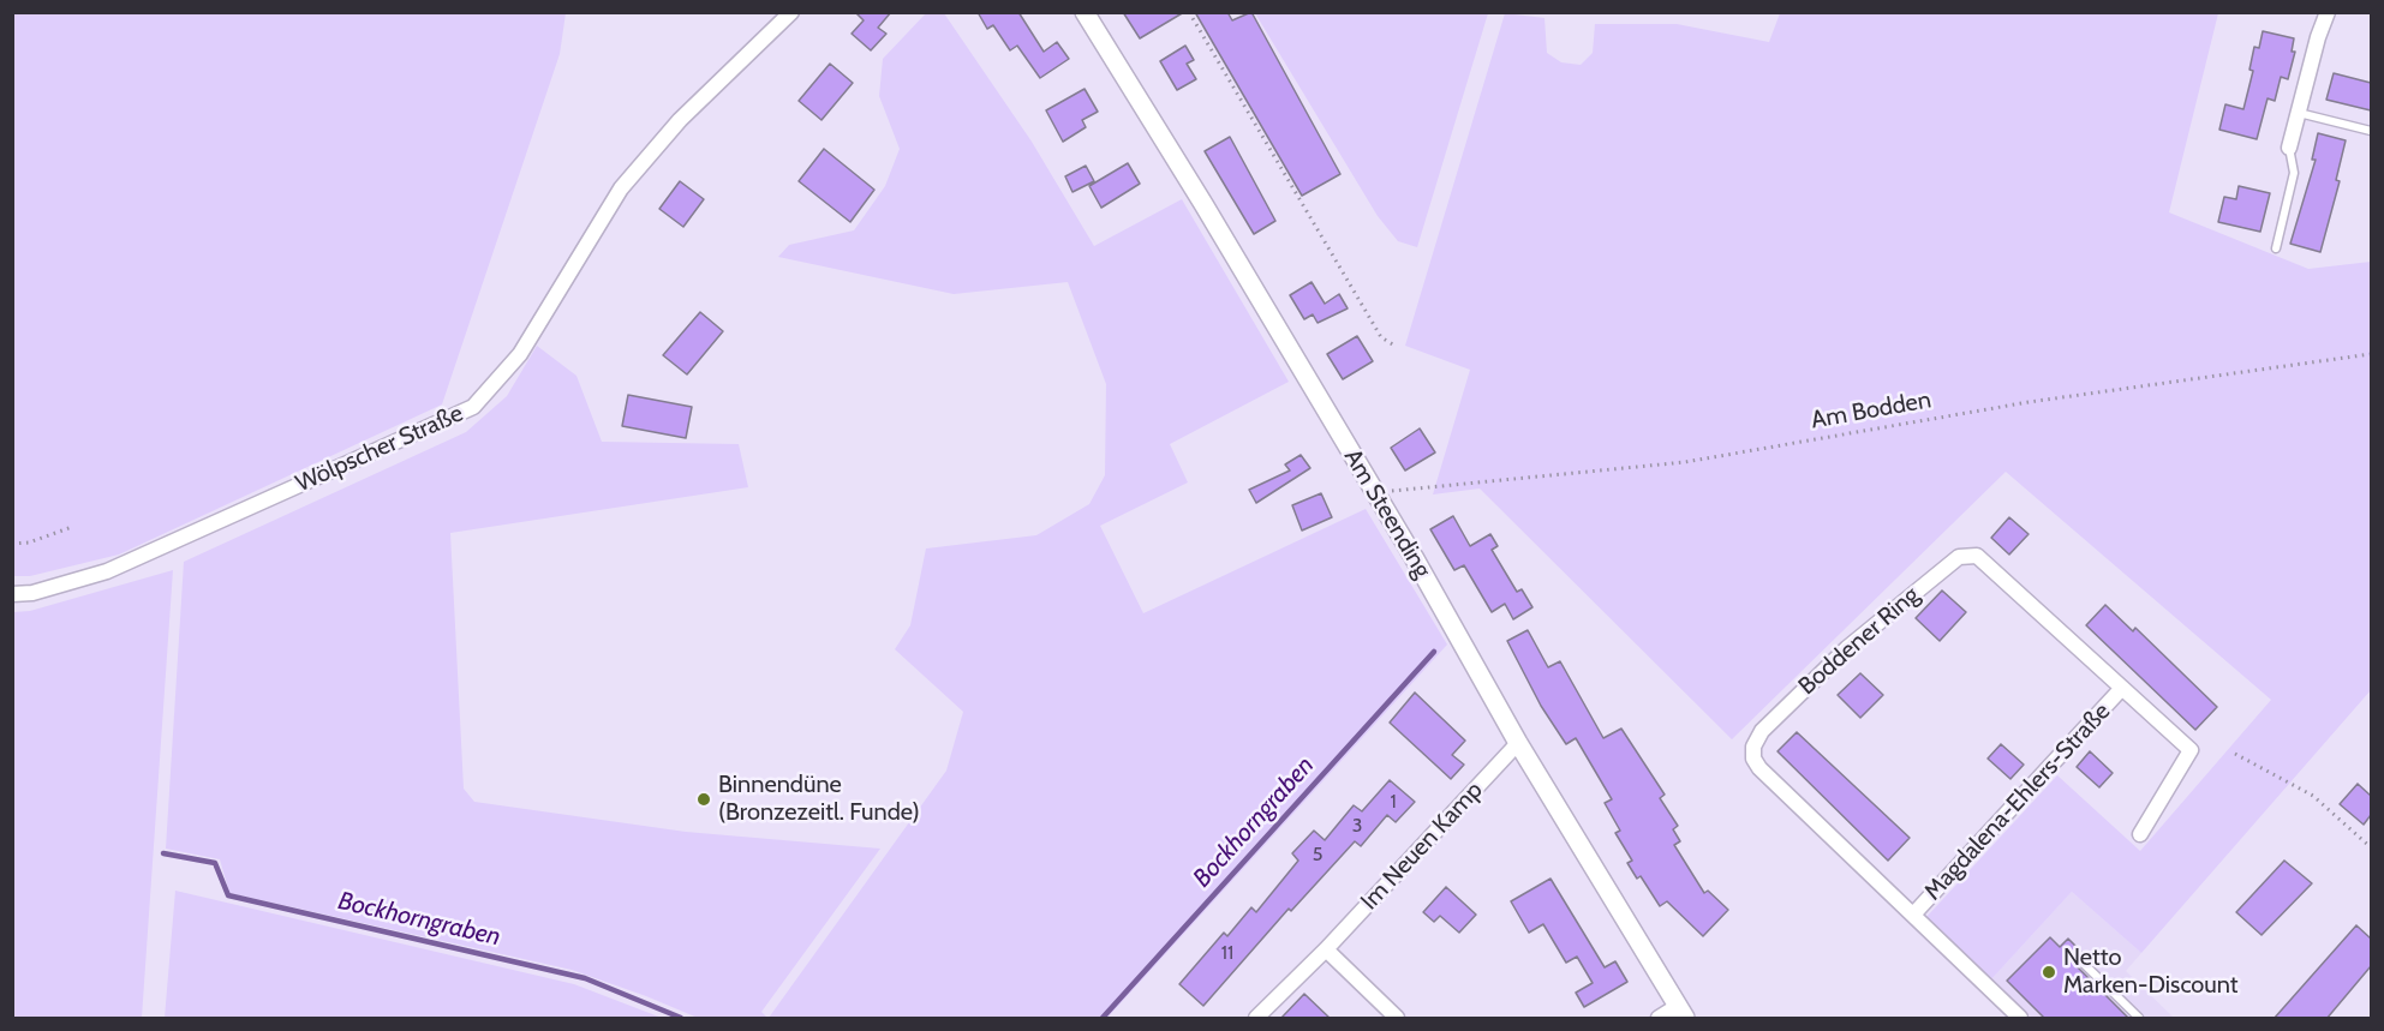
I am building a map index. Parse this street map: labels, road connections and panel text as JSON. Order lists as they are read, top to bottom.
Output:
{
  "streets": {
    "street": [
      "Wölpscher Straße",
      "Am Steending",
      "Boddener Ring",
      "Magdalena-Ehlers-Straße",
      "Im Neuen Kamp"
    ],
    "path": ["Am Bodden"]
  },
  "crossings": [
    ["Am Bodden", "Am Steending"],
    ["Am Steending", "Im Neuen Kamp"],
    ["Boddener Ring", "Magdalena-Ehlers-Straße"]
  ],
  "water": ["Bockhorngraben"],
  "places": ["Binnendüne (Bronzezeitl. Funde)", "Netto Marken-Discount"],
  "house_numbers": [
    "1",
    "3",
    "5",
    "11"
  ]
}
